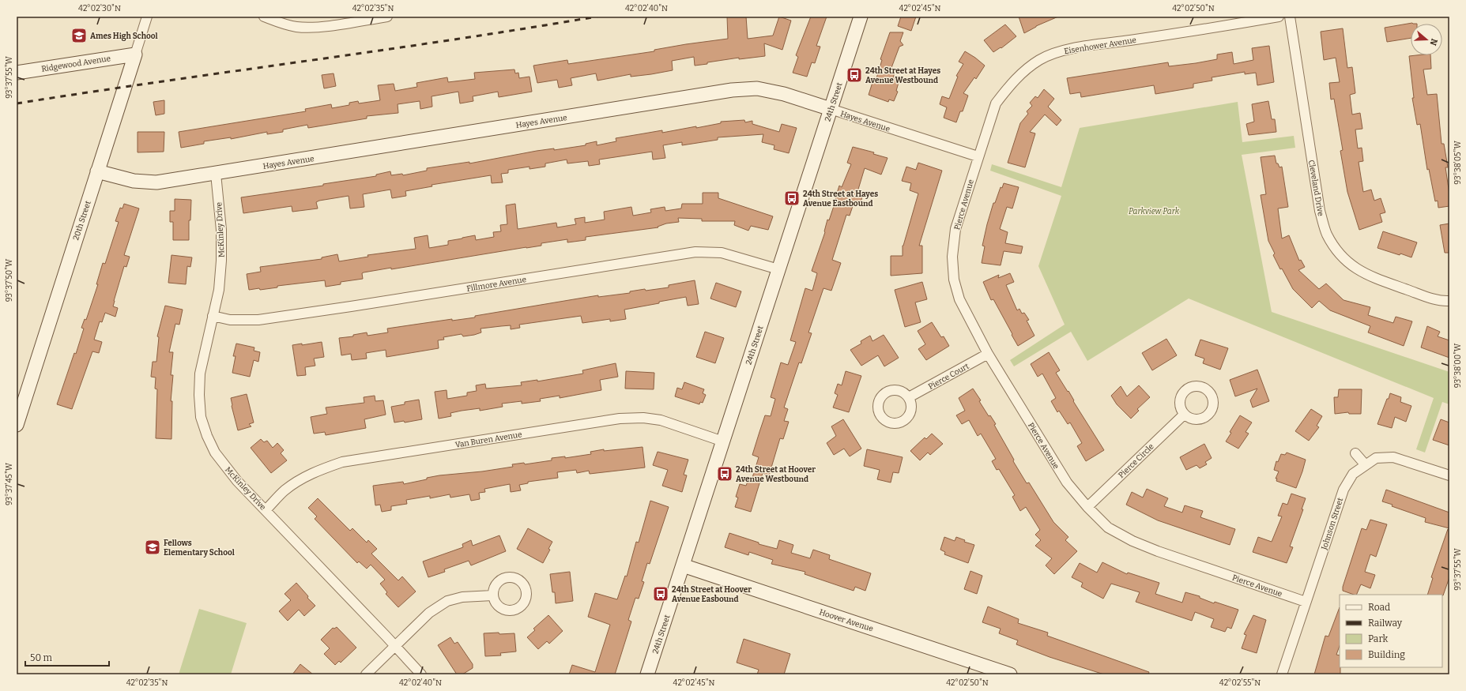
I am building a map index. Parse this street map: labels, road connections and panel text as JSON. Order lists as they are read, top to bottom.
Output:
{
  "streets": {
    "street": [
      "Eisenhower Avenue",
      "Ridgewood Avenue",
      "24th Street",
      "Hayes Avenue",
      "Cleveland Drive",
      "Pierce Avenue",
      "20th Street",
      "McKinley Drive",
      "Fillmore Avenue",
      "Pierce Court",
      "Van Buren Avenue",
      "Pierce Circle",
      "Johnson Street",
      "Hoover Avenue"
    ]
  },
  "crossings": [
    ["Eisenhower Avenue", "Hayes Avenue"],
    ["Eisenhower Avenue", "Pierce Avenue"],
    ["Ridgewood Avenue", "20th Street"],
    ["24th Street", "Hayes Avenue"],
    ["24th Street", "Fillmore Avenue"],
    ["24th Street", "Van Buren Avenue"],
    ["24th Street", "Hoover Avenue"],
    ["Hayes Avenue", "Pierce Avenue"],
    ["Hayes Avenue", "20th Street"],
    ["Hayes Avenue", "McKinley Drive"],
    ["Pierce Avenue", "Pierce Court"],
    ["Pierce Avenue", "Pierce Circle"],
    ["Pierce Avenue", "Johnson Street"],
    ["McKinley Drive", "Fillmore Avenue"],
    ["McKinley Drive", "Van Buren Avenue"]
  ],
  "parks": ["Parkview Park"],
  "places": {
    "school or university": ["Ames High School", "Fellows Elementary School"],
    "bus stop": [
      "24th Street at Hayes Avenue Westbound",
      "24th Street at Hayes Avenue Eastbound",
      "24th Street at Hoover Avenue Westbound",
      "24th Street at Hoover Avenue Easbound"
    ]
  },
  "legend": [
    "Road",
    "Railway",
    "Park",
    "Building"
  ],
  "scale_bar": "50 m",
  "north": "right",
  "coordinates": [
    "42°02'30\"N",
    "42°02'35\"N",
    "42°02'40\"N",
    "42°02'45\"N",
    "42°02'50\"N",
    "93°37'55\"W",
    "93°38'05\"W",
    "93°37'50\"W",
    "93°38'00\"W",
    "93°37'45\"W",
    "42°02'55\"N"
  ]
}
